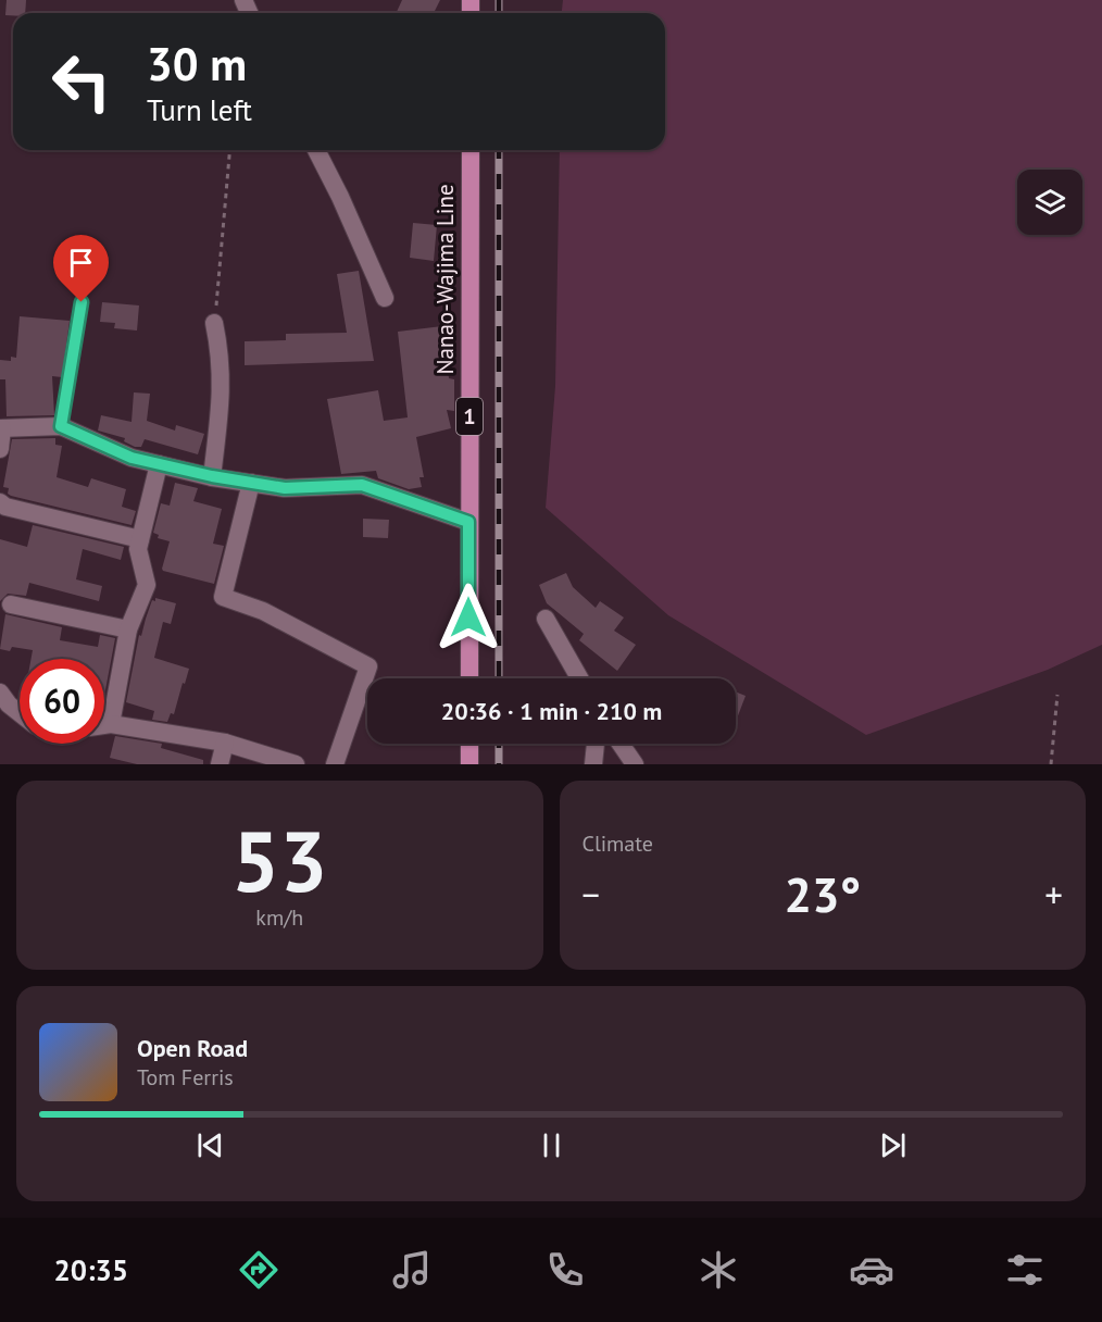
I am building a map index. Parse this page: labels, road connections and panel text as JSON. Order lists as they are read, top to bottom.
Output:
{
  "streets": {
    "main road": ["Nanao-Wajima Line", "1"]
  },
  "page": {
    "turn": ["30 m", "Turn left"],
    "limit": "60",
    "trip": "20:36 · 1 min · 210 m",
    "tile": [
      ["53", "km/h"],
      "Climate"
    ],
    "heat": ["−", "23°", "+"],
    "song": ["Open Road", "Tom Ferris"],
    "tabs": "20:35"
  }
}
